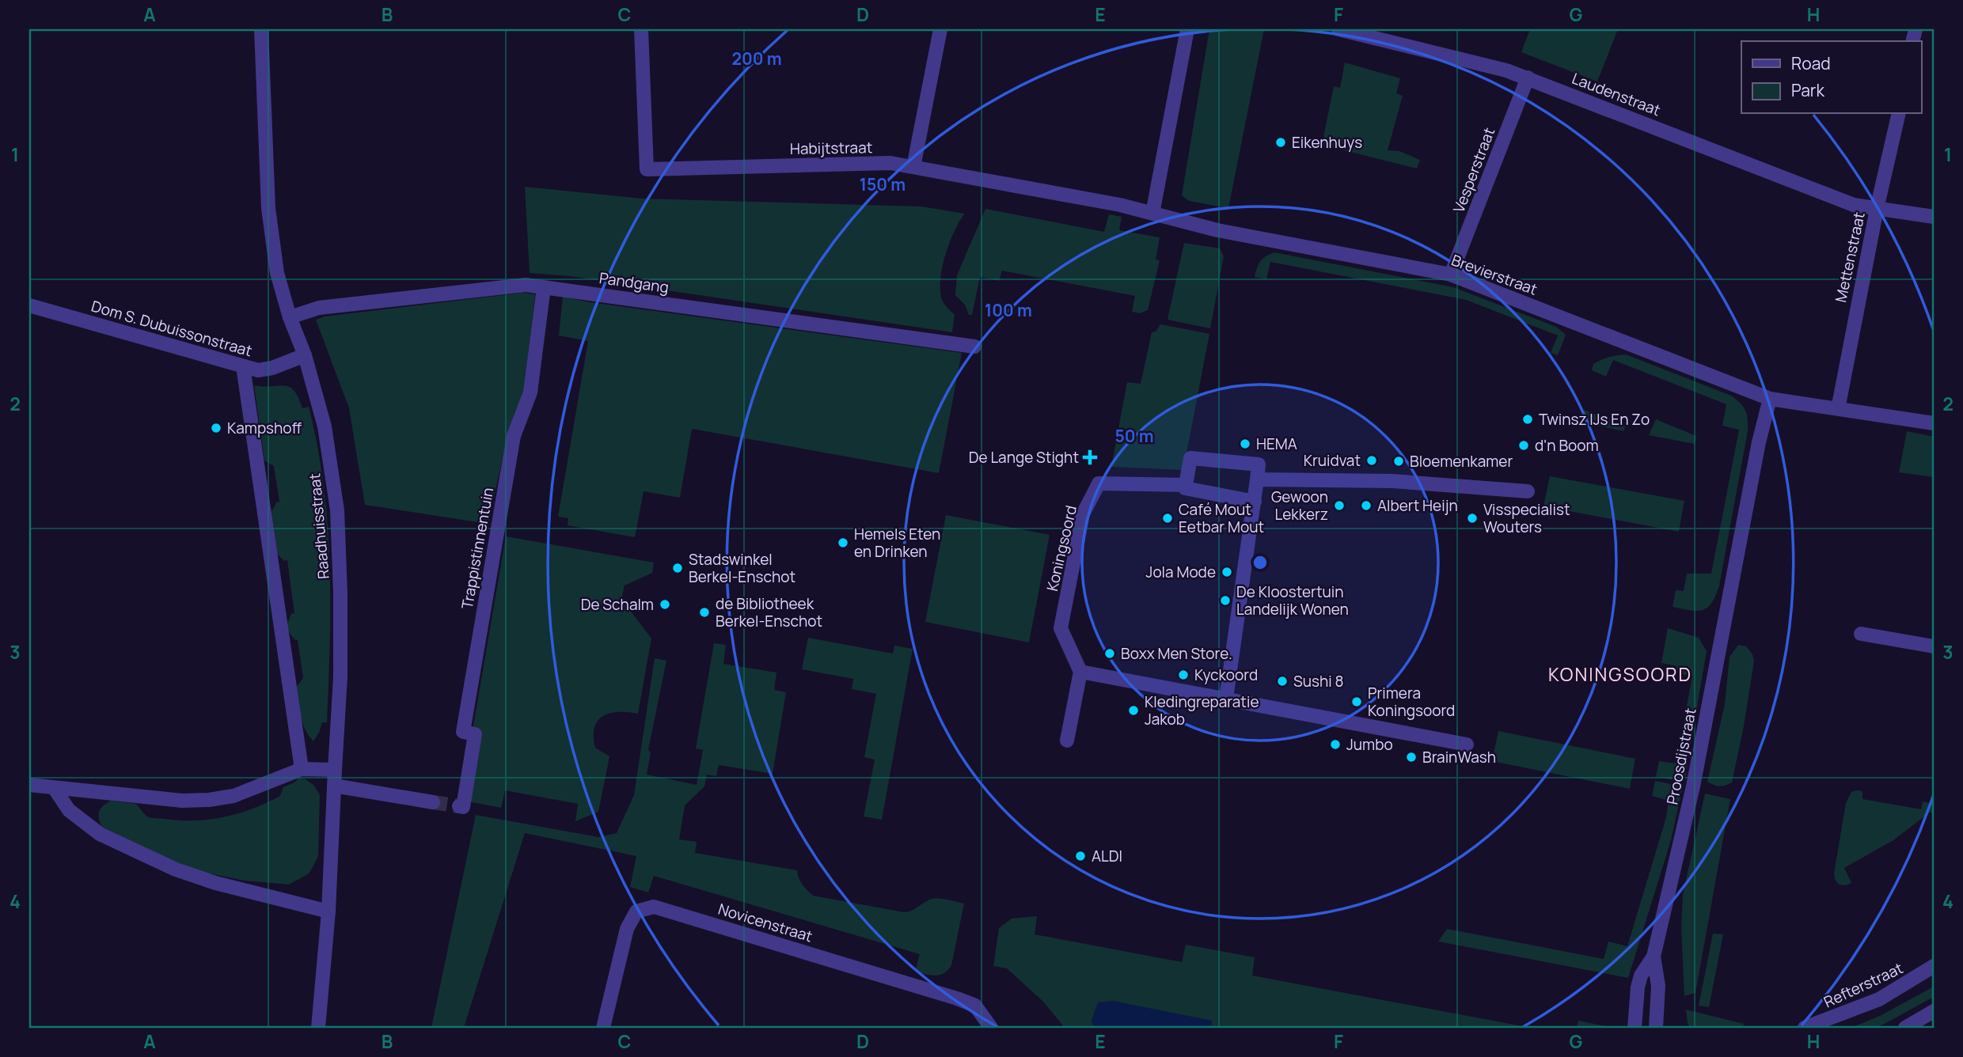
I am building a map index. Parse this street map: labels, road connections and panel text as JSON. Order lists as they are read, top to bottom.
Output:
{
  "streets": {
    "street": [
      "Laudenstraat",
      "Habijtstraat",
      "Vesperstraat",
      "Mettenstraat",
      "Brevierstraat",
      "Pandgang",
      "Dom S. Dubuissonstraat",
      "Raadhuisstraat",
      "Trappistinnentuin",
      "Koningsoord",
      "Proosdijstraat",
      "Novicenstraat",
      "Refterstraat"
    ]
  },
  "crossings": [
    ["Laudenstraat", "Vesperstraat"],
    ["Laudenstraat", "Mettenstraat"],
    ["Habijtstraat", "Brevierstraat"],
    ["Vesperstraat", "Brevierstraat"],
    ["Mettenstraat", "Brevierstraat"],
    ["Brevierstraat", "Proosdijstraat"],
    ["Pandgang", "Raadhuisstraat"],
    ["Pandgang", "Trappistinnentuin"],
    ["Dom S. Dubuissonstraat", "Raadhuisstraat"]
  ],
  "districts": ["KONINGSOORD"],
  "places": {
    "other": [
      "Eikenhuys",
      "Twinsz IJs En Zo",
      "Kampshoff",
      "HEMA",
      "d'n Boom",
      "Kruidvat",
      "Bloemenkamer",
      "Gewoon Lekkerz",
      "Albert Heijn",
      "Café Mout Eetbar Mout",
      "Visspecialist Wouters",
      "Hemels Eten en Drinken",
      "Stadswinkel Berkel-Enschot",
      "Jola Mode",
      "De Kloostertuin Landelijk Wonen",
      "De Schalm",
      "de Bibliotheek Berkel-Enschot",
      "Boxx Men Store.",
      "Kyckoord",
      "Sushi 8",
      "Primera Koningsoord",
      "Kledingreparatie Jakob",
      "Jumbo",
      "BrainWash",
      "ALDI"
    ],
    "health": ["De Lange Stight"]
  },
  "legend": ["Road", "Park"],
  "grid": {
    "columns": [
      "A",
      "B",
      "C",
      "D",
      "E",
      "F",
      "G",
      "H"
    ],
    "rows": [
      "1",
      "2",
      "3",
      "4"
    ]
  },
  "rings": [
    "200 m",
    "150 m",
    "100 m",
    "50 m"
  ]
}
